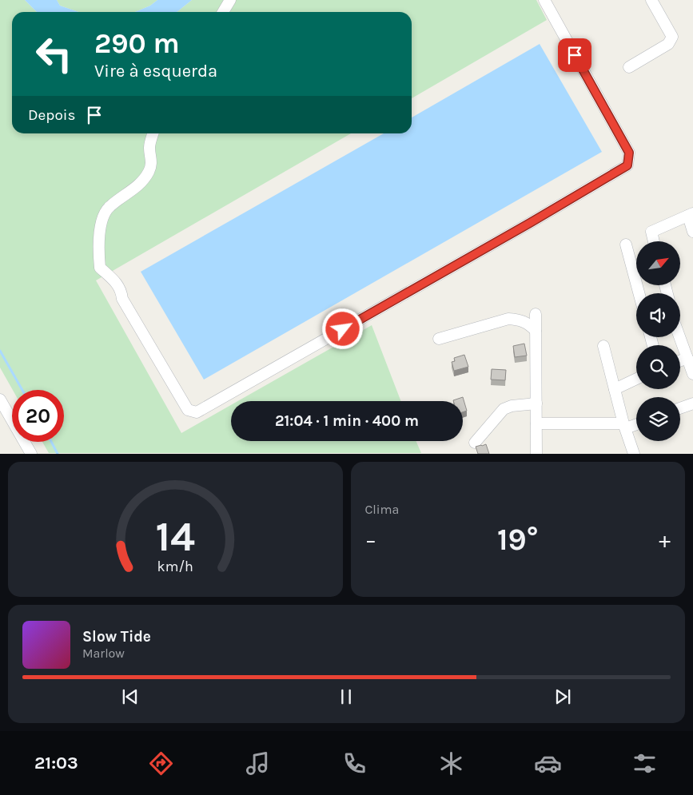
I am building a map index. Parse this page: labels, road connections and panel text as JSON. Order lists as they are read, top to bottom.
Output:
{
  "north": "top right",
  "page": {
    "turn": ["290 m", "Vire à esquerda"],
    "then": "Depois",
    "limit": "20",
    "trip": "21:04 · 1 min · 400 m",
    "tile": "Clima",
    "heat": ["−", "19°", "+"],
    "song": ["Slow Tide", "Marlow"],
    "tabs": "21:03",
    "gauge": ["14", "km/h"]
  }
}
